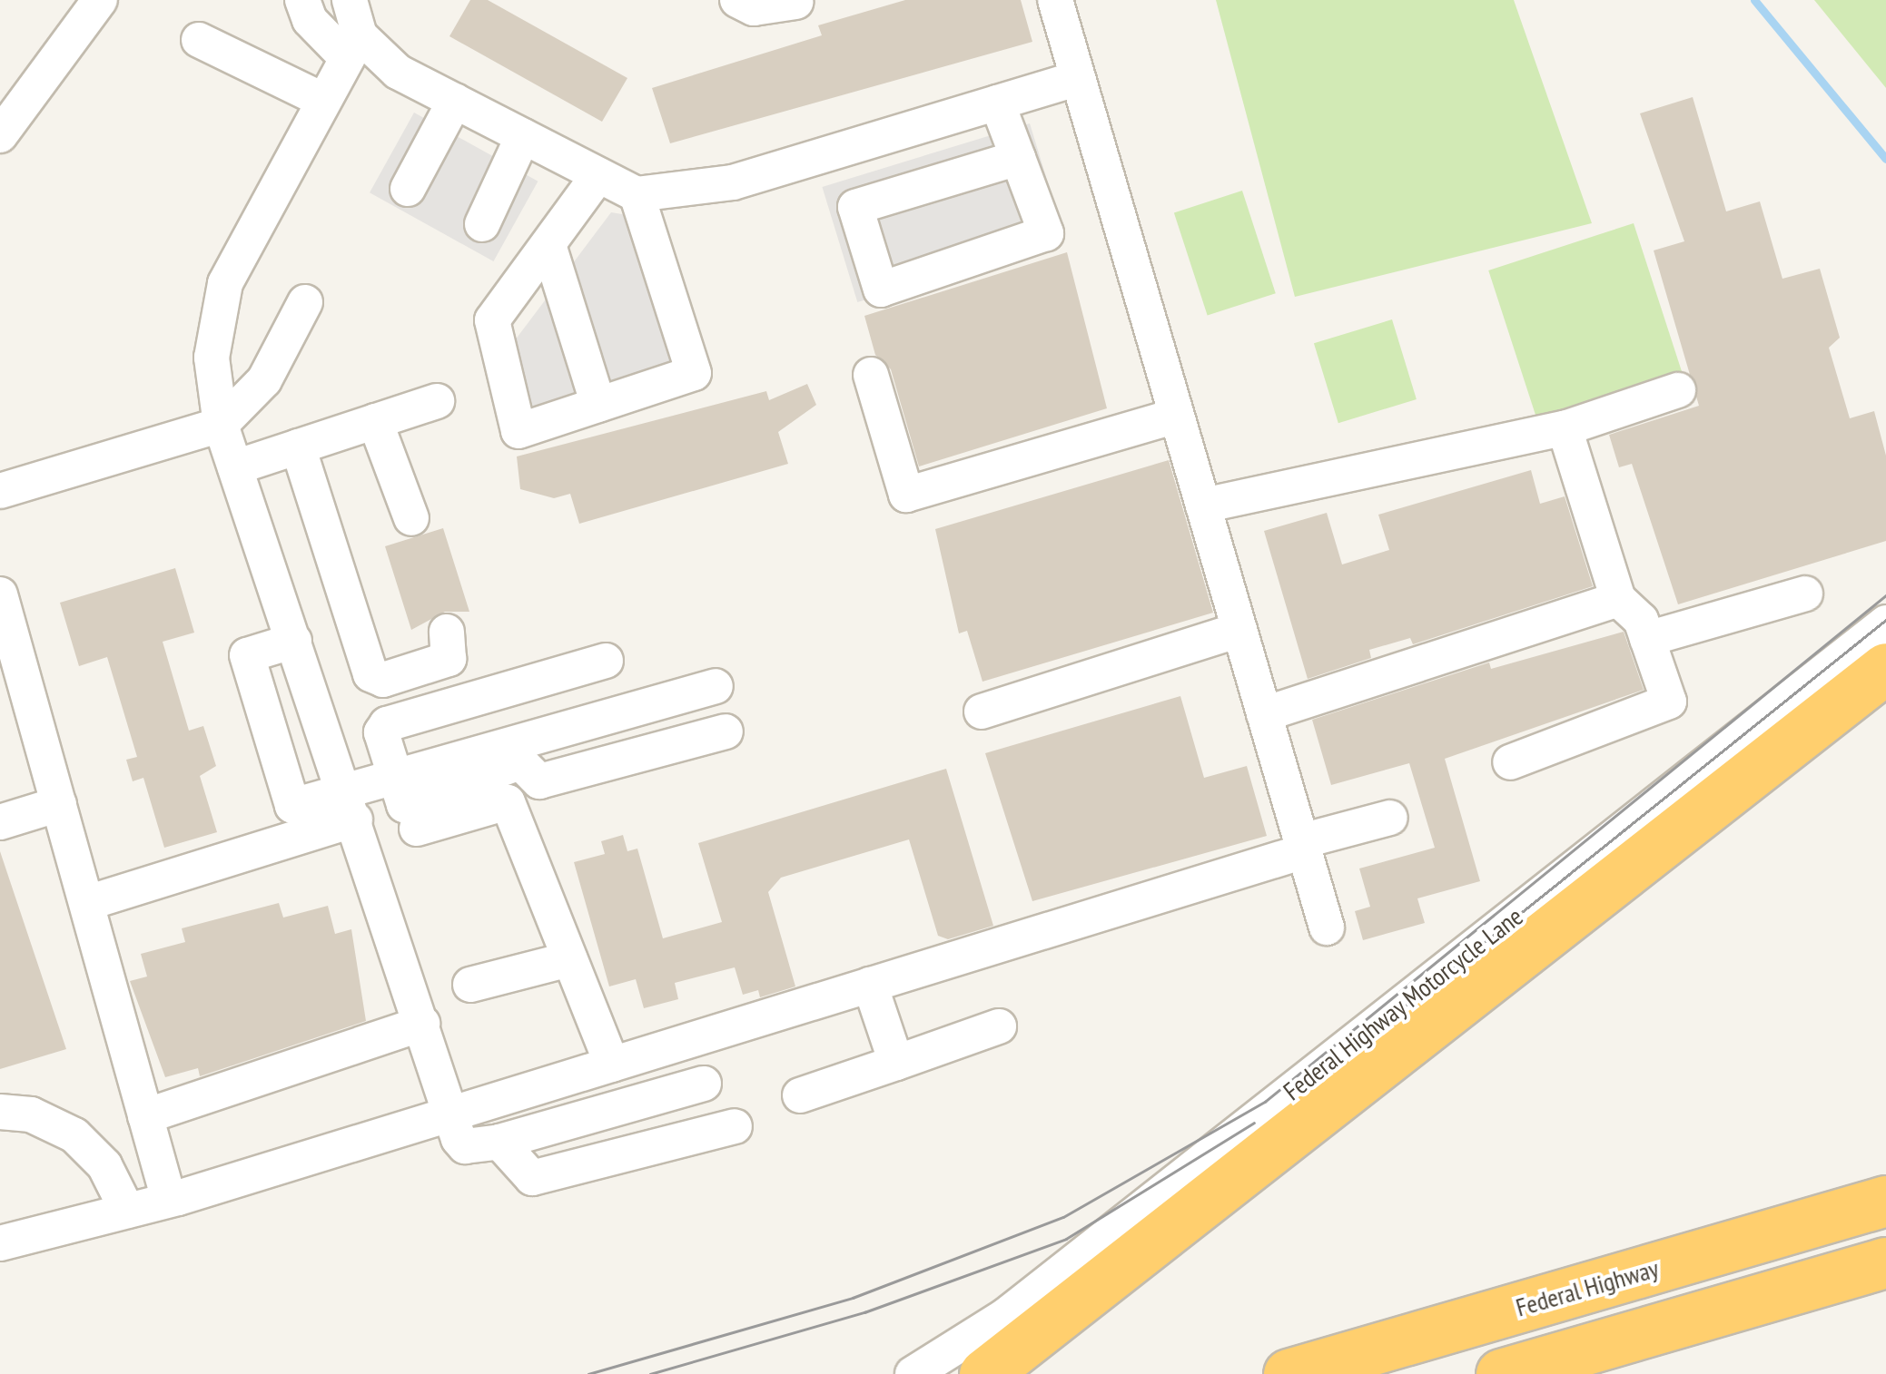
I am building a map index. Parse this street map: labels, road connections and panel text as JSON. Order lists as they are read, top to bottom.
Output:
{
  "streets": {
    "highway": ["Federal Highway"],
    "street": ["Federal Highway Motorcycle Lane"]
  }
}
